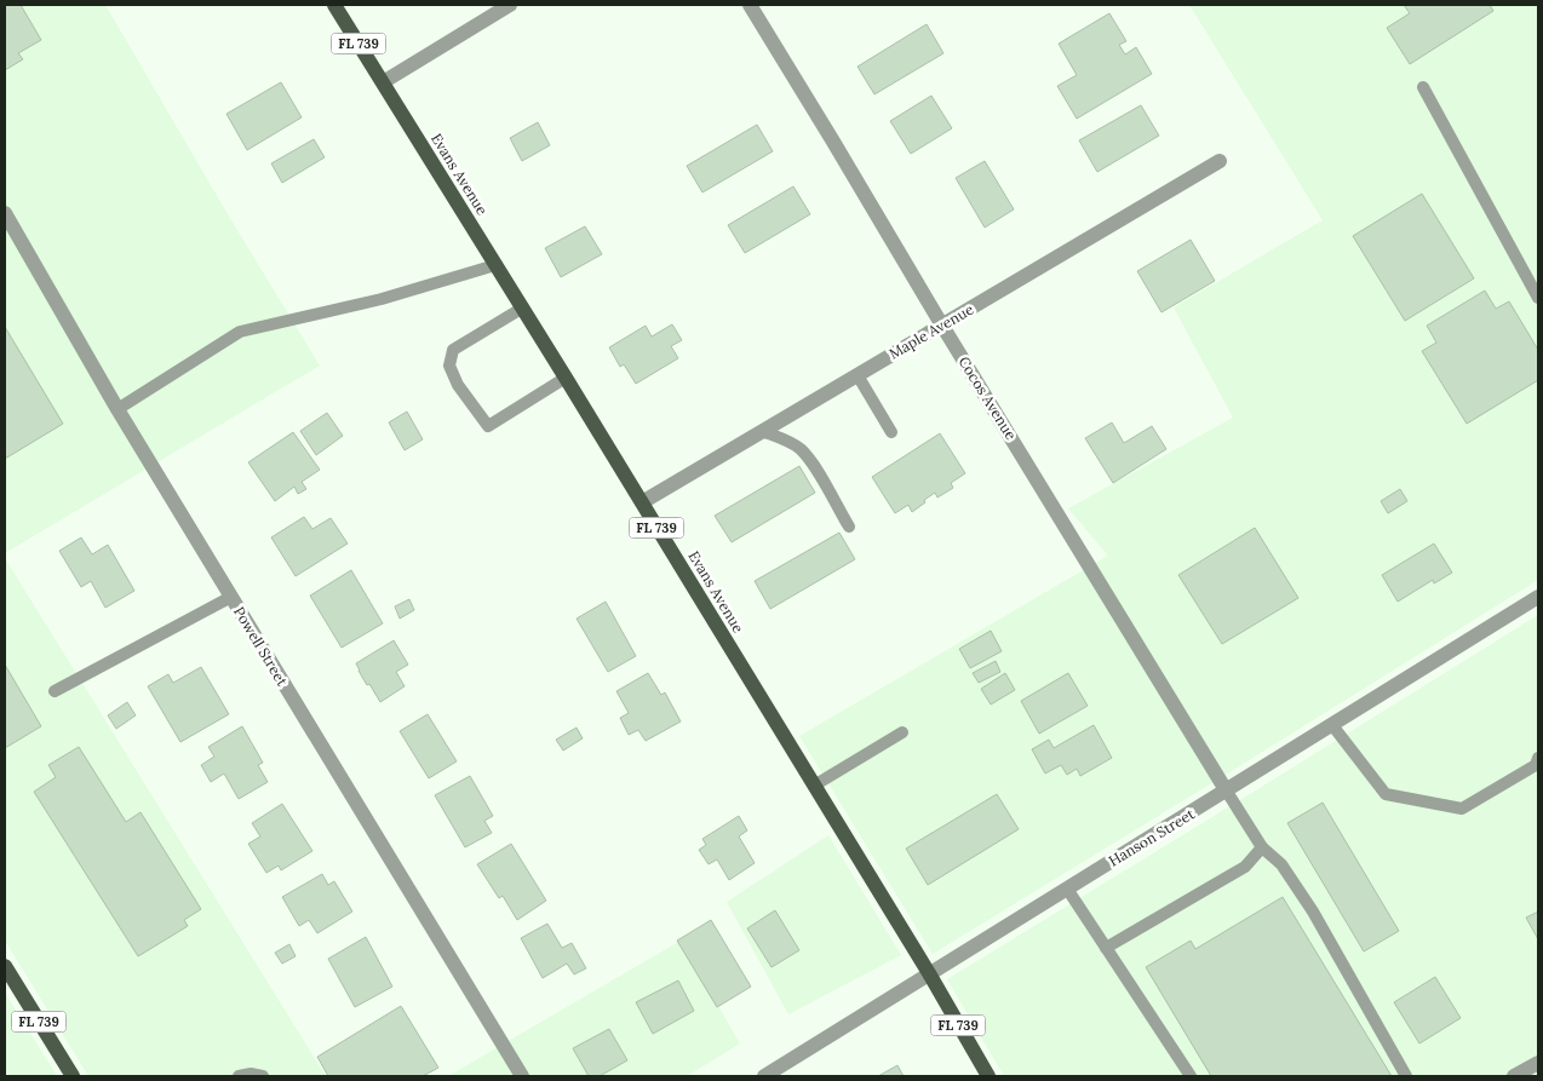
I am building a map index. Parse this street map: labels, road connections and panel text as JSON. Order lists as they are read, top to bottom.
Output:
{
  "streets": {
    "main road": ["FL 739", "Evans Avenue"],
    "street": [
      "Maple Avenue",
      "Cocos Avenue",
      "Powell Street",
      "Hanson Street"
    ]
  },
  "crossings": [
    ["Evans Avenue", "Maple Avenue"],
    ["Evans Avenue", "Hanson Street"],
    ["Maple Avenue", "Cocos Avenue"],
    ["Cocos Avenue", "Hanson Street"]
  ]
}
